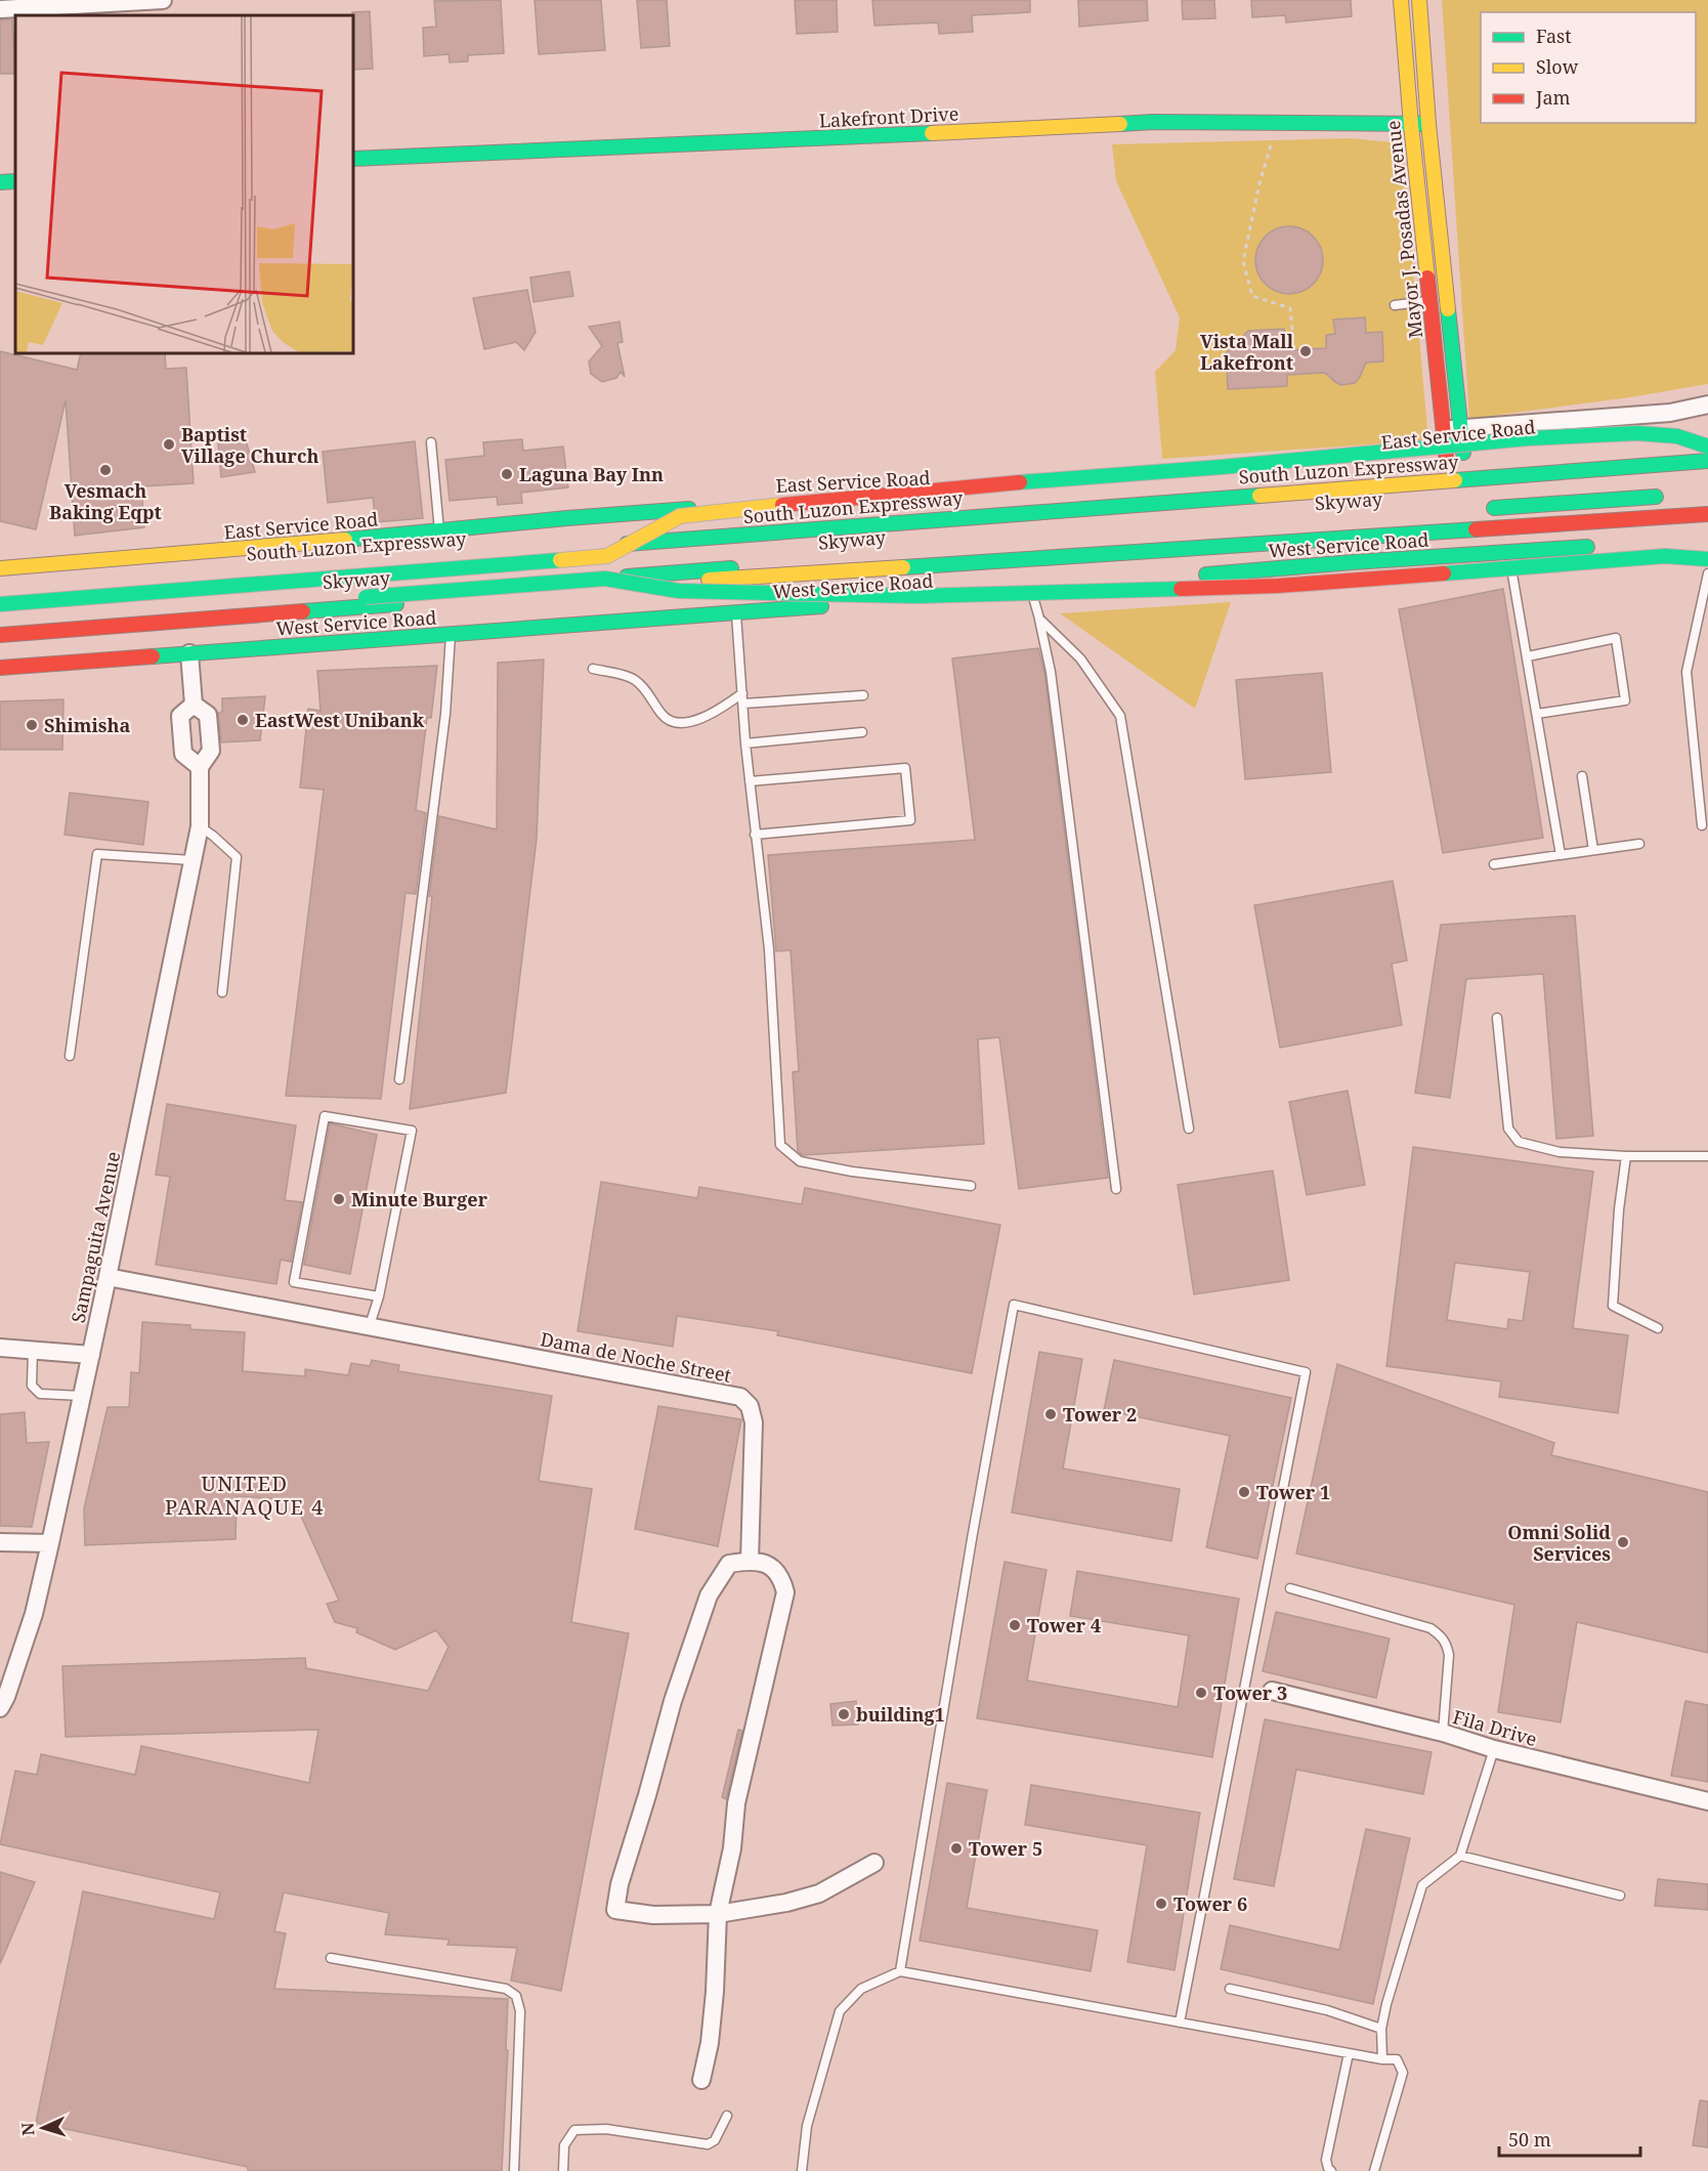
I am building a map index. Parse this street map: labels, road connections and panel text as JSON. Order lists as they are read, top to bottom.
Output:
{
  "streets": {
    "main road": [
      "Lakefront Drive",
      "Mayor J. Posadas Avenue",
      "East Service Road",
      "South Luzon Expressway",
      "Skyway",
      "West Service Road"
    ],
    "street": ["Sampaguita Avenue", "Dama de Noche Street", "Fila Drive"]
  },
  "crossings": [
    ["Lakefront Drive", "Mayor J. Posadas Avenue"],
    ["Mayor J. Posadas Avenue", "East Service Road"],
    ["Sampaguita Avenue", "Dama de Noche Street"]
  ],
  "districts": ["UNITED PARANAQUE 4"],
  "places": [
    "Vista Mall Lakefront",
    "Baptist Village Church",
    "Vesmach Baking Eqpt",
    "Laguna Bay Inn",
    "EastWest Unibank",
    "Shimisha",
    "Minute Burger",
    "Tower 2",
    "Tower 1",
    "Omni Solid Services",
    "Tower 4",
    "Tower 3",
    "building1",
    "Tower 5",
    "Tower 6"
  ],
  "legend": ["Fast", "Slow", "Jam"],
  "scale_bar": "50 m",
  "north": "left"
}
